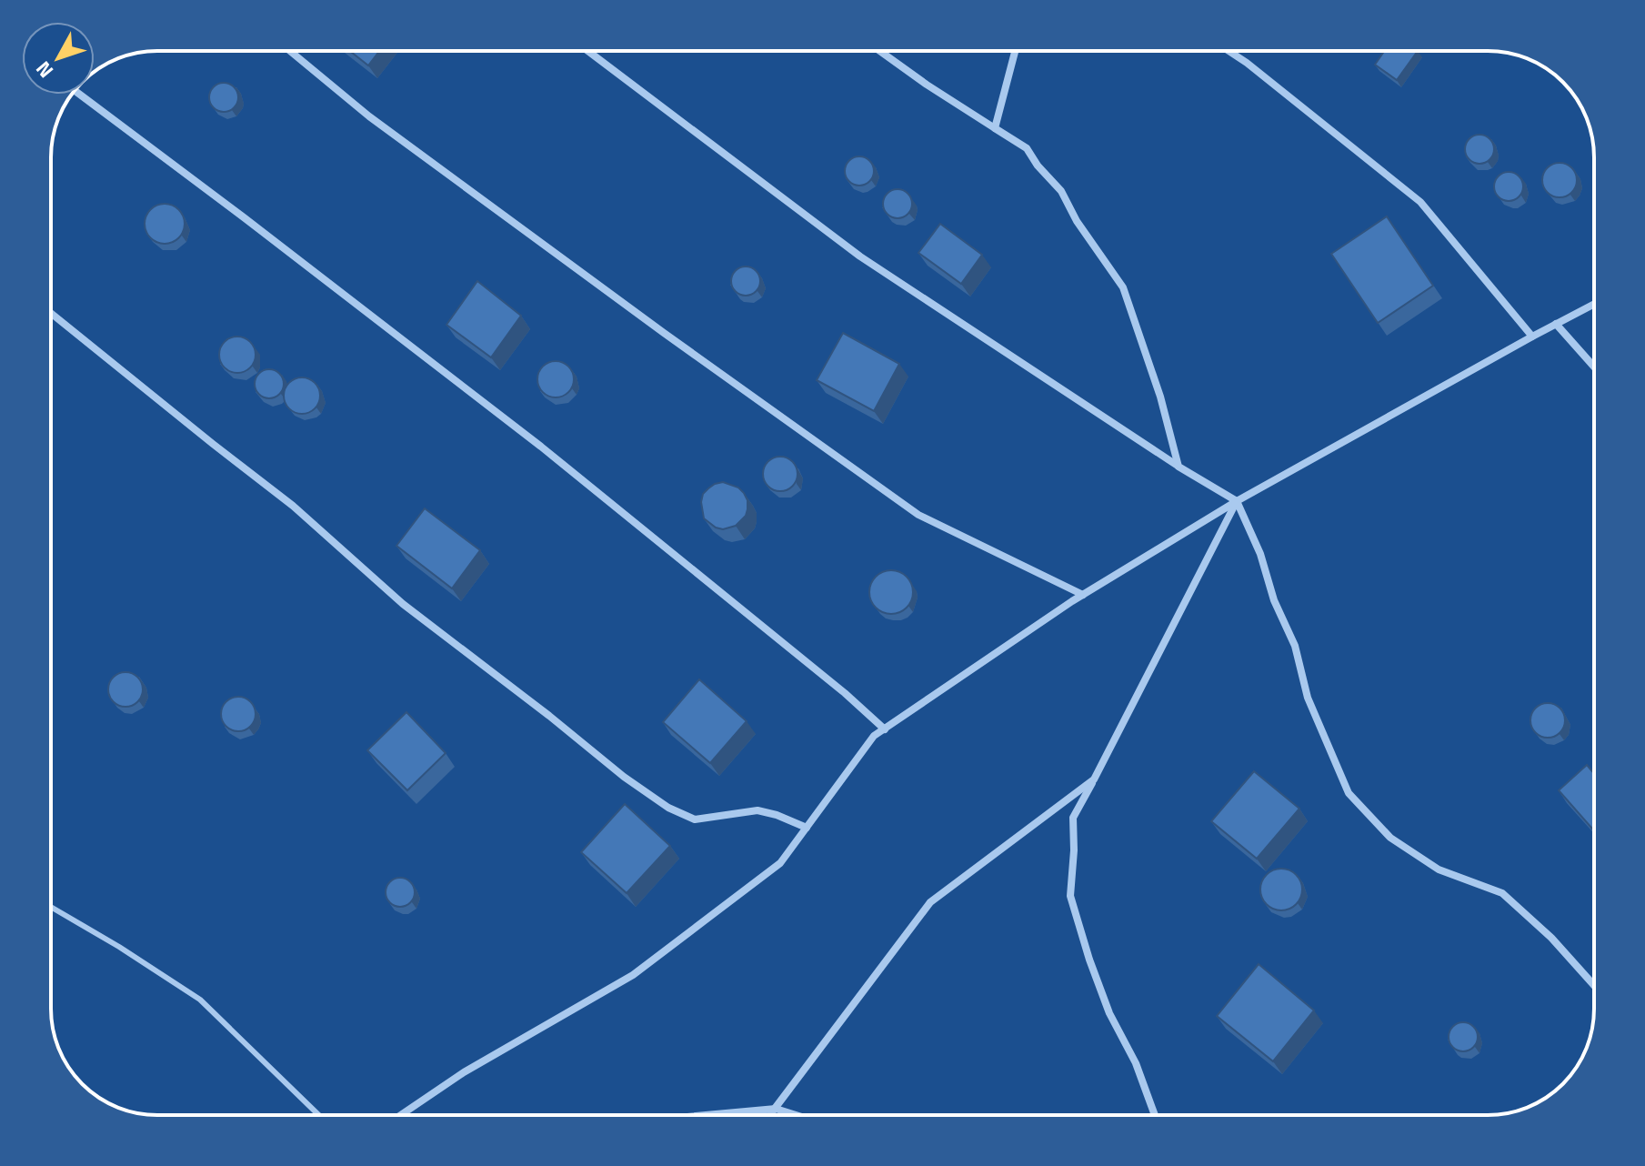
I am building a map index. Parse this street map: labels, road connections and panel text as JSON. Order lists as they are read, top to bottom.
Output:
{
  "north": "bottom left"
}
